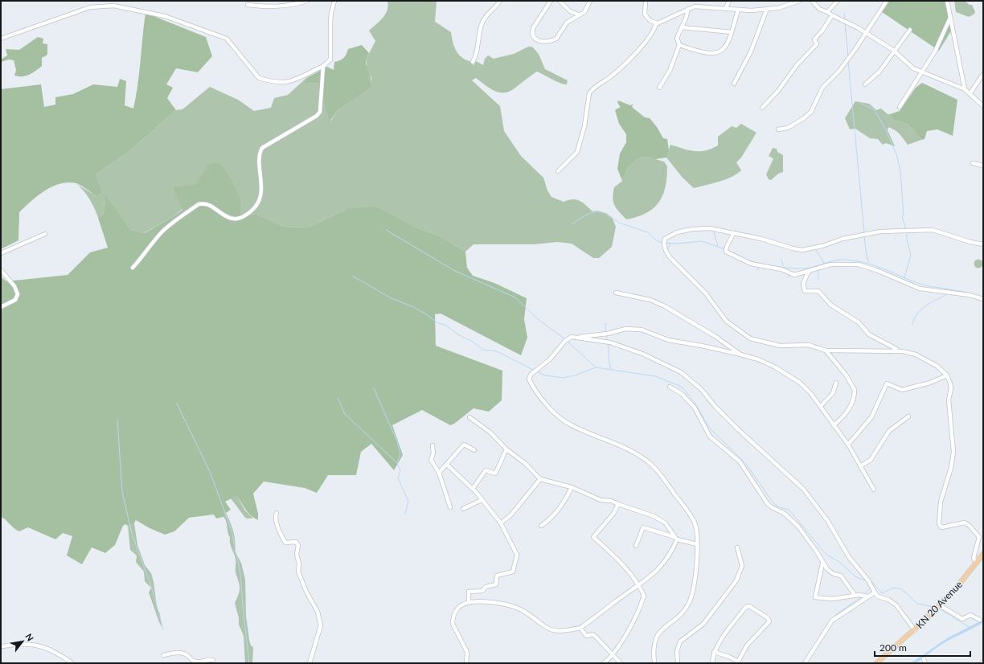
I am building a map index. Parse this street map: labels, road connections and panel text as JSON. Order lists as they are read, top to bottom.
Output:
{
  "streets": {
    "main road": ["KN 20 Avenue"]
  },
  "scale_bar": "200 m",
  "north": "top right"
}
